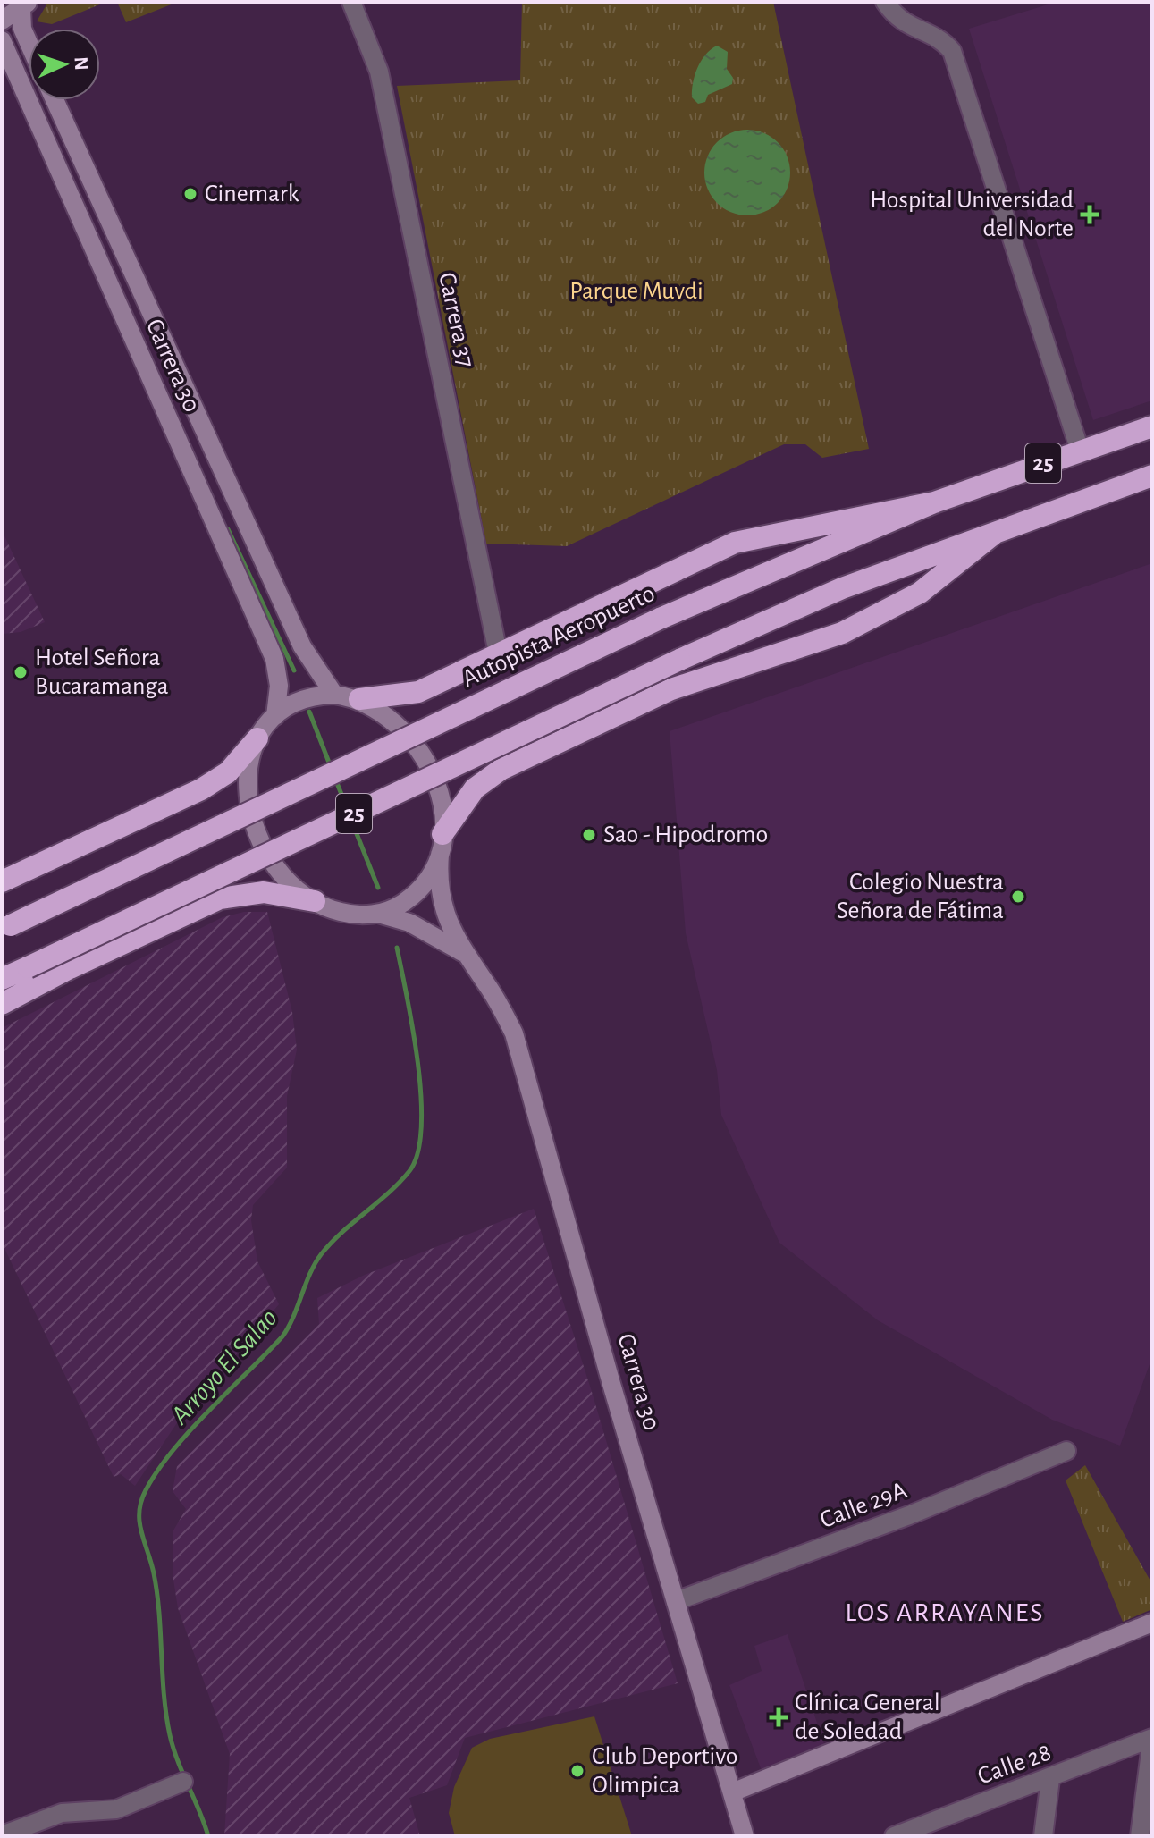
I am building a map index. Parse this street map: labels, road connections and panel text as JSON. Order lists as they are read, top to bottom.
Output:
{
  "streets": {
    "highway": ["25", "Autopista Aeropuerto"],
    "street": [
      "Carrera 37",
      "Carrera 30",
      "Calle 29A",
      "Calle 28"
    ]
  },
  "crossings": [
    ["Carrera 30", "Calle 29A"]
  ],
  "districts": ["LOS ARRAYANES"],
  "water": ["Arroyo El Salao"],
  "parks": ["Parque Muvdi"],
  "places": {
    "other": [
      "Cinemark",
      "Hotel Señora Bucaramanga",
      "Sao - Hipodromo",
      "Colegio Nuestra Señora de Fátima",
      "Club Deportivo Olimpica"
    ],
    "health": ["Hospital Universidad del Norte", "Clínica General de Soledad"]
  },
  "north": "right"
}
